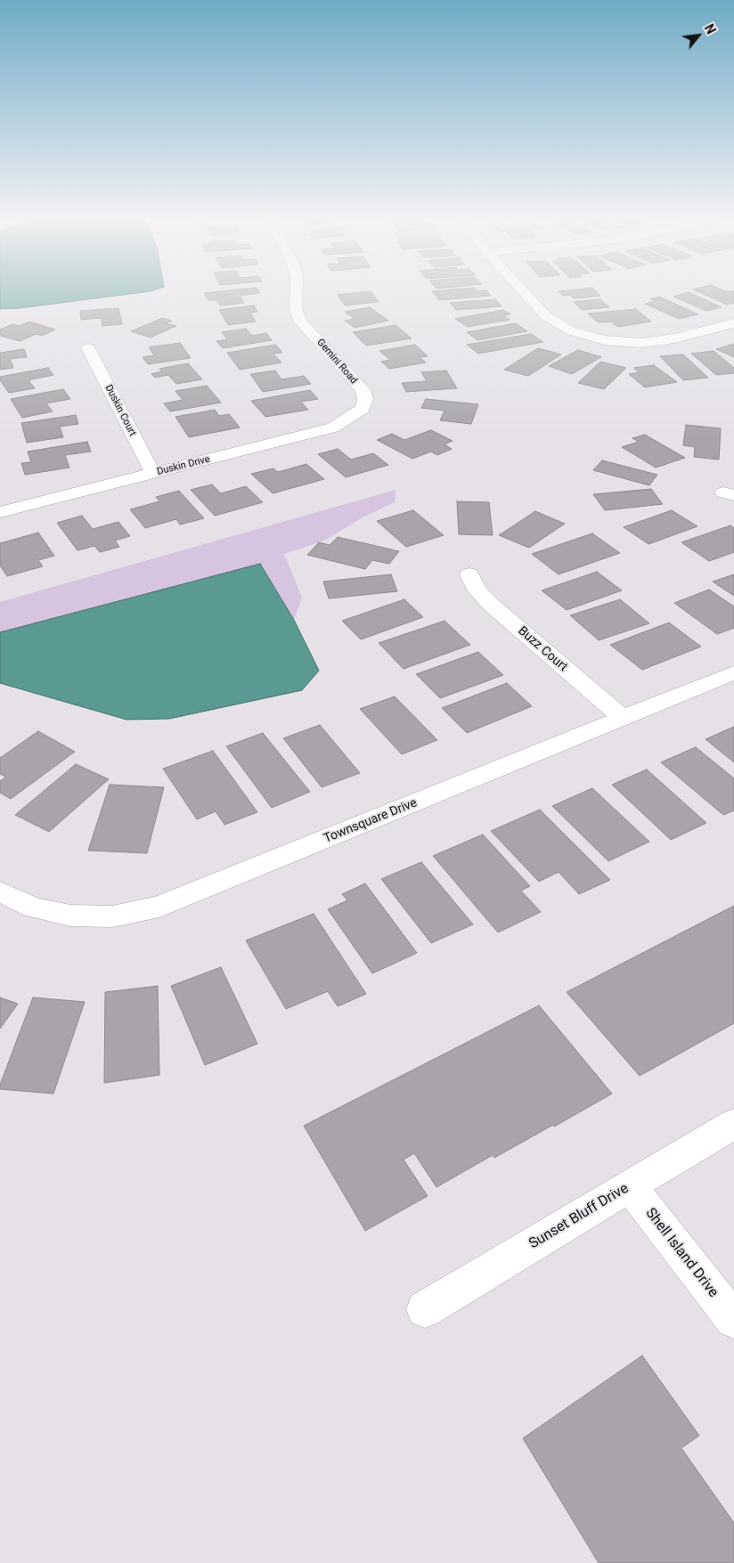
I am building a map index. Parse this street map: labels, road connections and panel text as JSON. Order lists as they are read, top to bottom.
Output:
{
  "streets": {
    "street": [
      "Gemini Road",
      "Duskin Court",
      "Duskin Drive",
      "Buzz Court",
      "Townsquare Drive",
      "Sunset Bluff Drive",
      "Shell Island Drive"
    ]
  },
  "crossings": [
    ["Gemini Road", "Duskin Drive"],
    ["Duskin Court", "Duskin Drive"],
    ["Buzz Court", "Townsquare Drive"],
    ["Sunset Bluff Drive", "Shell Island Drive"]
  ],
  "north": "top right"
}
